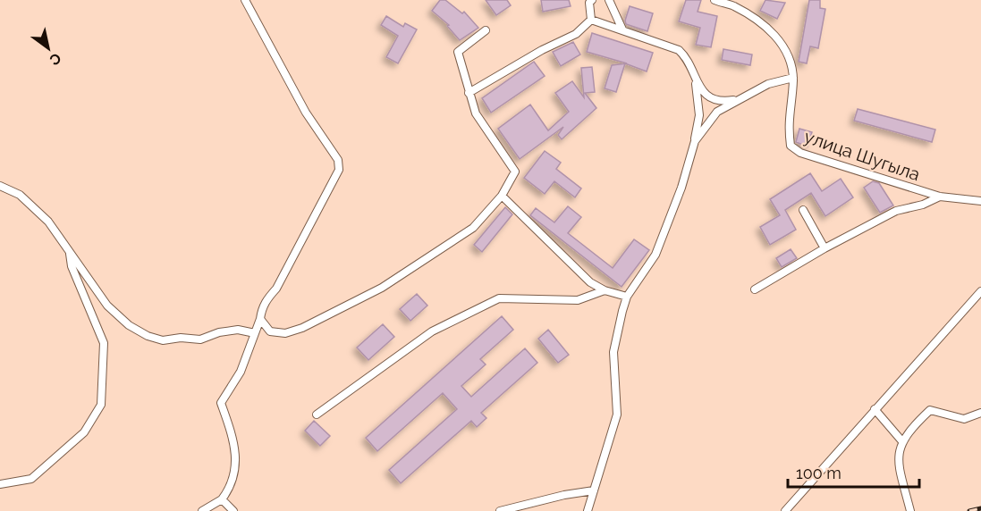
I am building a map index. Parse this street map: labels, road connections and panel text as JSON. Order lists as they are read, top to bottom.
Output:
{
  "streets": {
    "street": ["улица Шугыла"]
  },
  "scale_bar": "100 m",
  "north": "bottom right"
}
